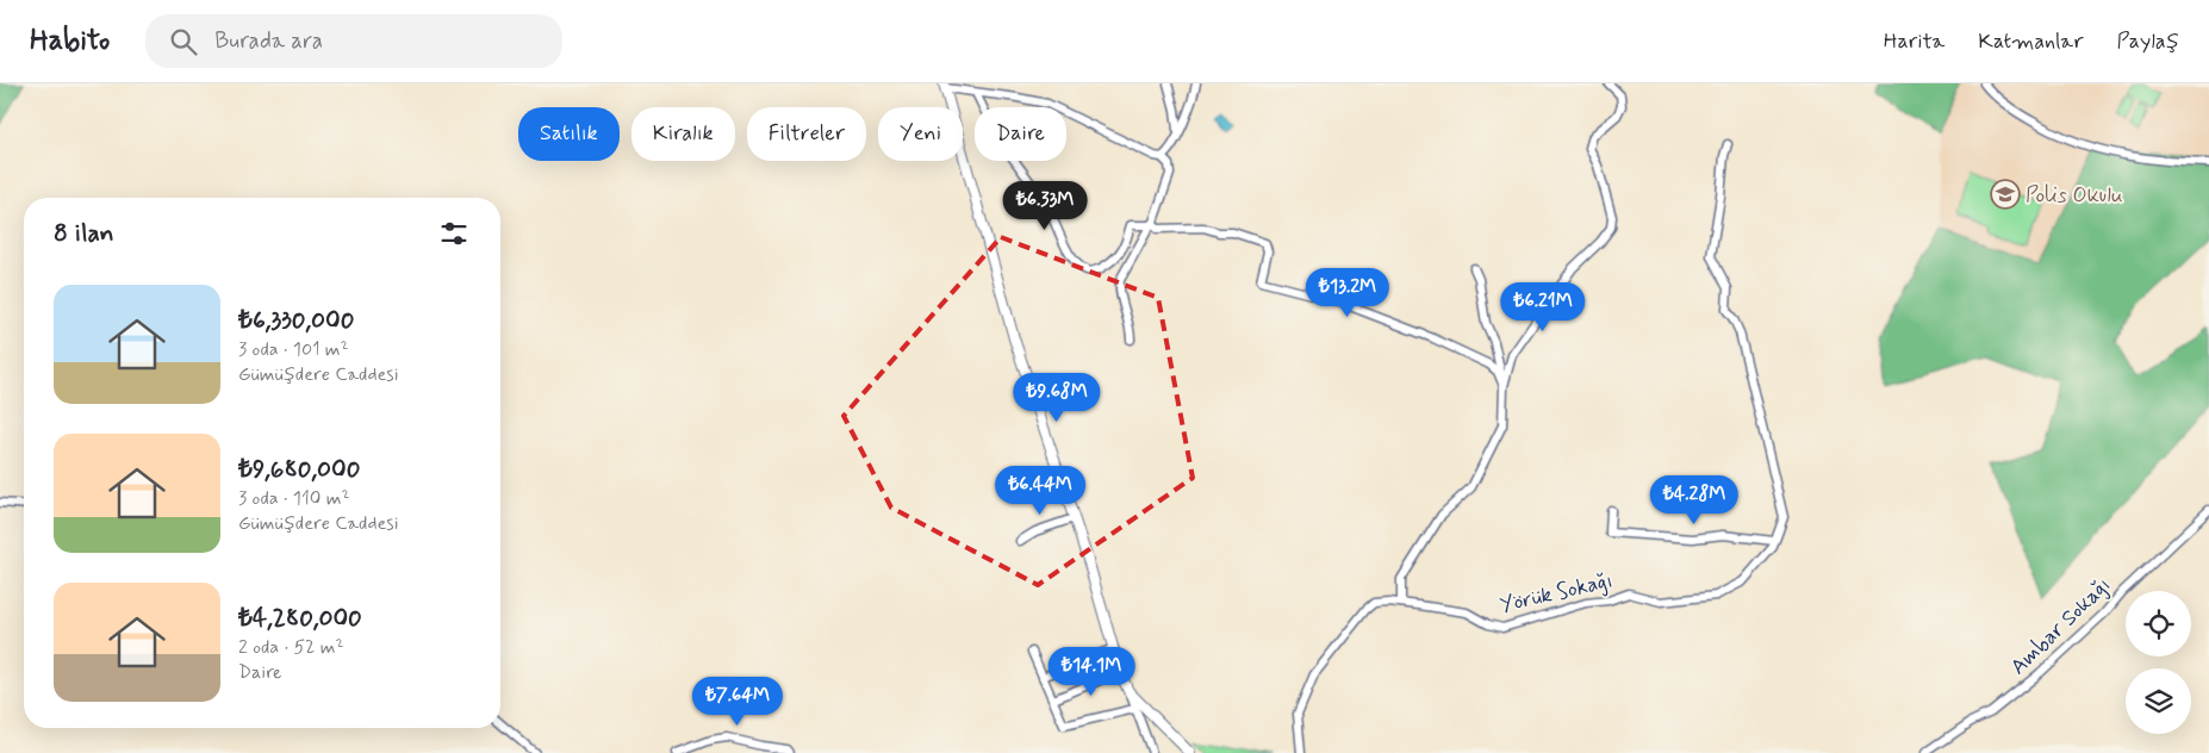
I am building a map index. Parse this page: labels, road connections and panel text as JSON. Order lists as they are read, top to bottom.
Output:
{
  "streets": {
    "street": ["Yörük Sokağı", "Ambar Sokağı"]
  },
  "places": {
    "school or university": ["Polis Okulu"]
  },
  "page": {
    "header": "Habito",
    "search": "Burada ara",
    "nav": ["Harita", "Katmanlar", "Paylaş"],
    "chip": [
      "Satılık",
      "Kiralık",
      "Filtreler",
      "Yeni",
      "Daire"
    ],
    "price": [
      "₺6.33M",
      "₺13.2M",
      "₺6.21M",
      "₺9.68M",
      "₺6.44M",
      "₺4.28M",
      "₺14.1M",
      "₺7.64M"
    ],
    "heading": "8 ilan",
    "list": [
      {
        "name": "₺6,330,000",
        "note": "3 oda · 101 m² · Gümüşdere Caddesi"
      },
      {
        "name": "₺9,680,000",
        "note": "3 oda · 110 m² · Gümüşdere Caddesi"
      },
      {
        "name": "₺4,280,000",
        "note": "2 oda · 52 m² · Daire"
      }
    ]
  }
}
